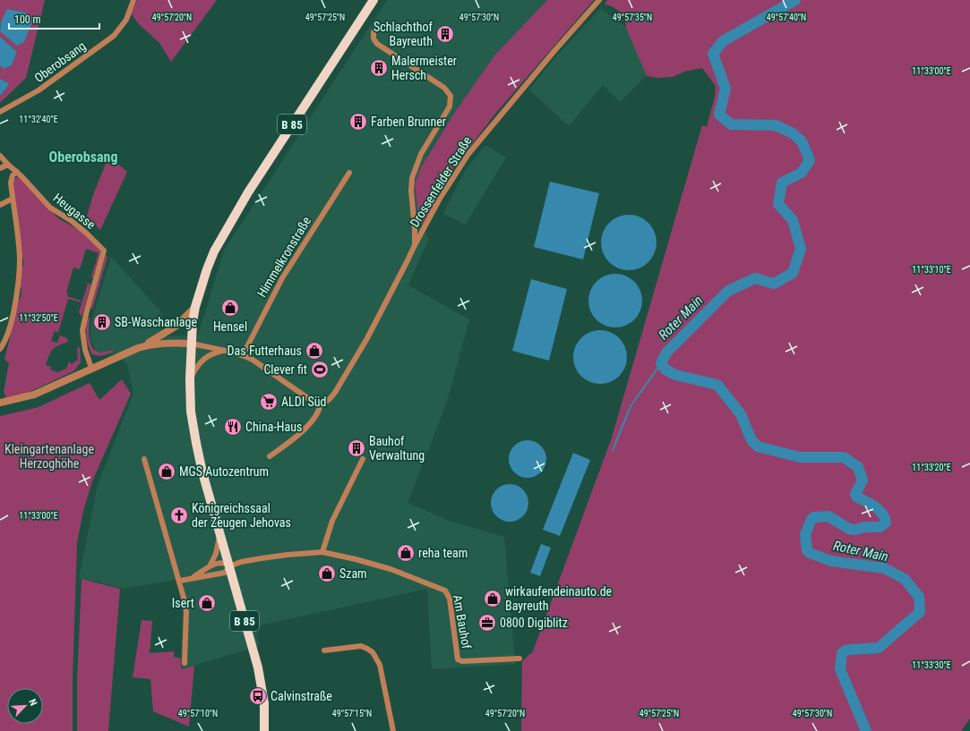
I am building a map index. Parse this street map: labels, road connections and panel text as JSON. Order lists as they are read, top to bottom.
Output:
{
  "streets": {
    "main road": ["B 85"],
    "street": [
      "Oberobsang",
      "Drossenfelder Straße",
      "Heugasse",
      "Himmelkronstraße",
      "Am Bauhof"
    ]
  },
  "crossings": [
    ["B 85", "Am Bauhof"]
  ],
  "districts": ["Oberobsang"],
  "water": ["Roter Main"],
  "parks": ["Kleingartenanlage Herzoghöhe"],
  "places": {
    "building": [
      "Schlachthof Bayreuth",
      "Malermeister Hersch",
      "Farben Brunner",
      "SB-Waschanlage",
      "Bauhof Verwaltung"
    ],
    "shop": [
      "Hensel",
      "Das Futterhaus",
      "MGS Autozentrum",
      "reha team",
      "Szam",
      "wirkaufendeinauto.de Bayreuth",
      "Isert"
    ],
    "sports": ["Clever fit"],
    "supermarket": ["ALDI Süd"],
    "restaurant": ["China-Haus"],
    "church": ["Königreichssaal der Zeugen Jehovas"],
    "office": ["0800 Digiblitz"],
    "bus stop": ["Calvinstraße"]
  },
  "scale_bar": "100 m",
  "north": "top right",
  "coordinates": [
    "49°57'20\"N",
    "49°57'25\"N",
    "49°57'30\"N",
    "49°57'35\"N",
    "49°57'40\"N",
    "11°33'00\"E",
    "11°32'40\"E",
    "11°33'10\"E",
    "11°32'50\"E",
    "11°33'20\"E",
    "11°33'30\"E",
    "49°57'15\"N",
    "49°57'10\"N"
  ]
}
